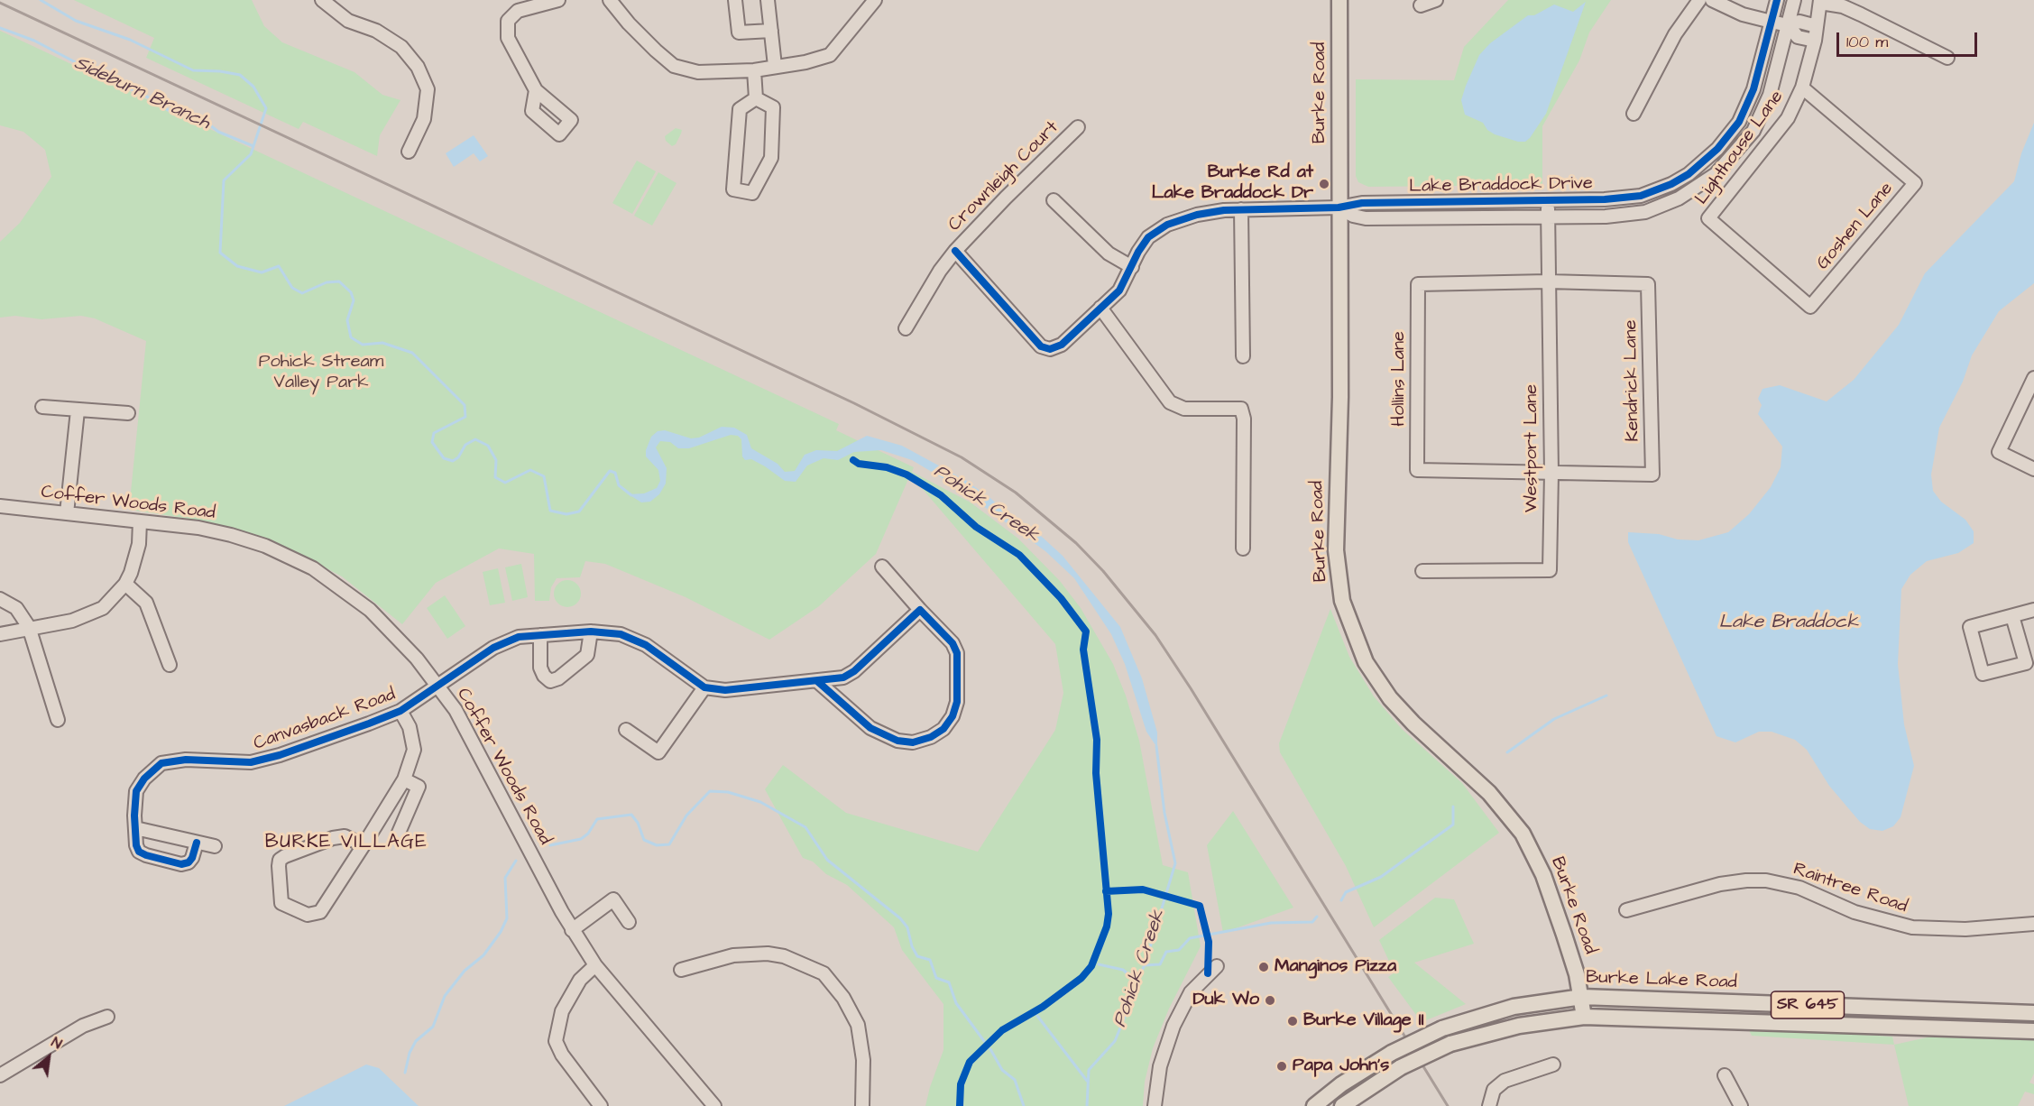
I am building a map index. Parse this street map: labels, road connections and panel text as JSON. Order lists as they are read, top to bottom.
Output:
{
  "streets": {
    "main road": ["Burke Road", "Burke Lake Road", "SR 645"],
    "street": [
      "Lighthouse Lane",
      "Crownleigh Court",
      "Lake Braddock Drive",
      "Goshen Lane",
      "Hollins Lane",
      "Kendrick Lane",
      "Westport Lane",
      "Coffer Woods Road",
      "Canvasback Road",
      "Raintree Road"
    ]
  },
  "crossings": [
    ["Burke Road", "Lake Braddock Drive"],
    ["Burke Road", "Burke Lake Road"],
    ["Lighthouse Lane", "Goshen Lane"],
    ["Crownleigh Court", "Lake Braddock Drive"],
    ["Lake Braddock Drive", "Westport Lane"],
    ["Hollins Lane", "Kendrick Lane"],
    ["Hollins Lane", "Westport Lane"],
    ["Kendrick Lane", "Westport Lane"],
    ["Coffer Woods Road", "Canvasback Road"]
  ],
  "districts": ["BURKE VILLAGE"],
  "water": ["Sideburn Branch", "Pohick Creek", "Lake Braddock"],
  "parks": ["Pohick Stream Valley Park"],
  "places": [
    "Burke Rd at Lake Braddock Dr",
    "Manginos Pizza",
    "Duk Wo",
    "Burke Village II",
    "Papa John's"
  ],
  "scale_bar": "100 m",
  "north": "top right"
}
